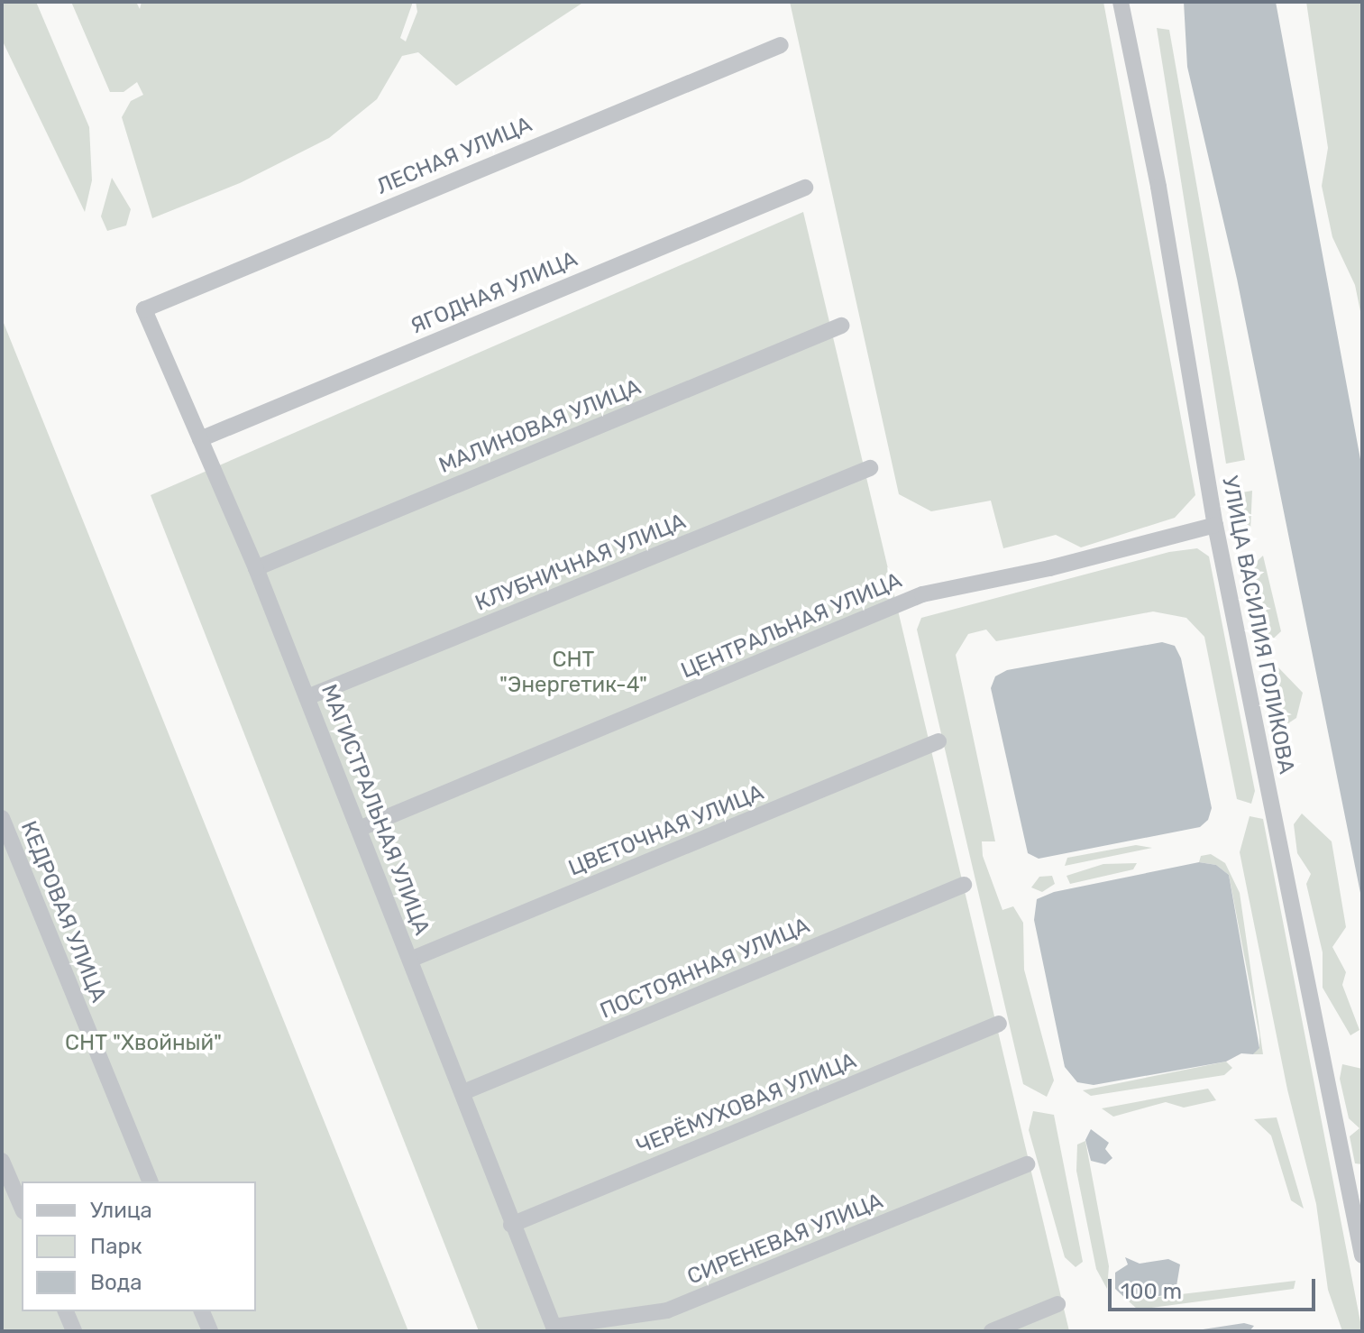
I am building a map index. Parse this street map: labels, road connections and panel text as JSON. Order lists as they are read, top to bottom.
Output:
{
  "streets": {
    "street": [
      "ЛЕСНАЯ УЛИЦА",
      "ЯГОДНАЯ УЛИЦА",
      "МАЛИНОВАЯ УЛИЦА",
      "КЛУБНИЧНАЯ УЛИЦА",
      "УЛИЦА ВАСИЛИЯ ГОЛИКОВА",
      "ЦЕНТРАЛЬНАЯ УЛИЦА",
      "МАГИСТРАЛЬНАЯ УЛИЦА",
      "ЦВЕТОЧНАЯ УЛИЦА",
      "КЕДРОВАЯ УЛИЦА",
      "ПОСТОЯННАЯ УЛИЦА",
      "ЧЕРЁМУХОВАЯ УЛИЦА",
      "СИРЕНЕВАЯ УЛИЦА"
    ]
  },
  "crossings": [
    ["ЛЕСНАЯ УЛИЦА", "МАГИСТРАЛЬНАЯ УЛИЦА"],
    ["ЯГОДНАЯ УЛИЦА", "МАГИСТРАЛЬНАЯ УЛИЦА"],
    ["МАЛИНОВАЯ УЛИЦА", "МАГИСТРАЛЬНАЯ УЛИЦА"],
    ["КЛУБНИЧНАЯ УЛИЦА", "МАГИСТРАЛЬНАЯ УЛИЦА"],
    ["УЛИЦА ВАСИЛИЯ ГОЛИКОВА", "ЦЕНТРАЛЬНАЯ УЛИЦА"],
    ["ЦЕНТРАЛЬНАЯ УЛИЦА", "МАГИСТРАЛЬНАЯ УЛИЦА"],
    ["МАГИСТРАЛЬНАЯ УЛИЦА", "ЦВЕТОЧНАЯ УЛИЦА"],
    ["МАГИСТРАЛЬНАЯ УЛИЦА", "ПОСТОЯННАЯ УЛИЦА"],
    ["МАГИСТРАЛЬНАЯ УЛИЦА", "ЧЕРЁМУХОВАЯ УЛИЦА"],
    ["МАГИСТРАЛЬНАЯ УЛИЦА", "СИРЕНЕВАЯ УЛИЦА"]
  ],
  "parks": ["СНТ \"Энергетик-4\"", "СНТ \"Хвойный\""],
  "legend": ["Улица", "Парк", "Вода"],
  "scale_bar": "100 m"
}
